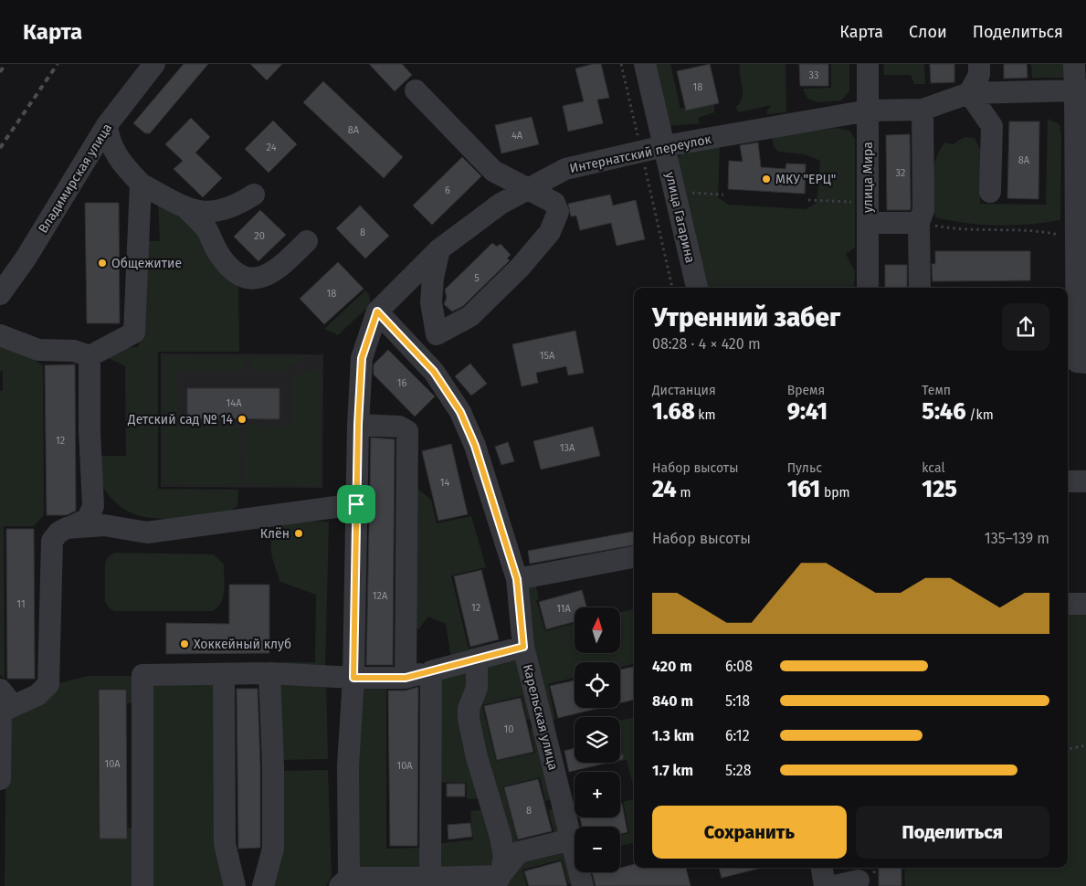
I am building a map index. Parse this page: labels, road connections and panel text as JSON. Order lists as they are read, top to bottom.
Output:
{
  "streets": {
    "street": [
      "Интернатский переулок",
      "улица Мира",
      "Владимирская улица",
      "улица Гагарина",
      "Карельская улица"
    ]
  },
  "crossings": [
    ["Интернатский переулок", "улица Мира"],
    ["Интернатский переулок", "улица Гагарина"],
    ["Интернатский переулок", "Карельская улица"]
  ],
  "places": [
    "МКУ \"ЕРЦ\"",
    "Общежитие",
    "Детский сад № 14",
    "Клён",
    "Хоккейный клуб"
  ],
  "house_numbers": [
    "33",
    "18",
    "8А",
    "4А",
    "24",
    "8А",
    "32",
    "6",
    "8",
    "20",
    "5",
    "18",
    "15А",
    "16",
    "14А",
    "12",
    "13А",
    "14",
    "12А",
    "11",
    "12",
    "11А",
    "10",
    "10А",
    "10А",
    "8"
  ],
  "north": "top",
  "page": {
    "header": "Карта",
    "nav": ["Карта", "Слои", "Поделиться"],
    "heading": ["Утренний забег", "08:28 · 4 × 420 m"],
    "stats": [
      ["Дистанция", "1.68 km"],
      ["Время", "9:41"],
      ["Темп", "5:46 /km"],
      ["Набор высоты", "24 m"],
      ["Пульс", "161 bpm"],
      ["kcal", "125"]
    ],
    "chart": ["Набор высоты", "135–139 m"],
    "map_buttons": ["+", "−"],
    "list": [
      {
        "name": "420 m",
        "note": "6:08"
      },
      {
        "name": "840 m",
        "note": "5:18"
      },
      {
        "name": "1.3 km",
        "note": "6:12"
      },
      {
        "name": "1.7 km",
        "note": "5:28"
      }
    ],
    "buttons": ["Сохранить", "Поделиться"]
  }
}
